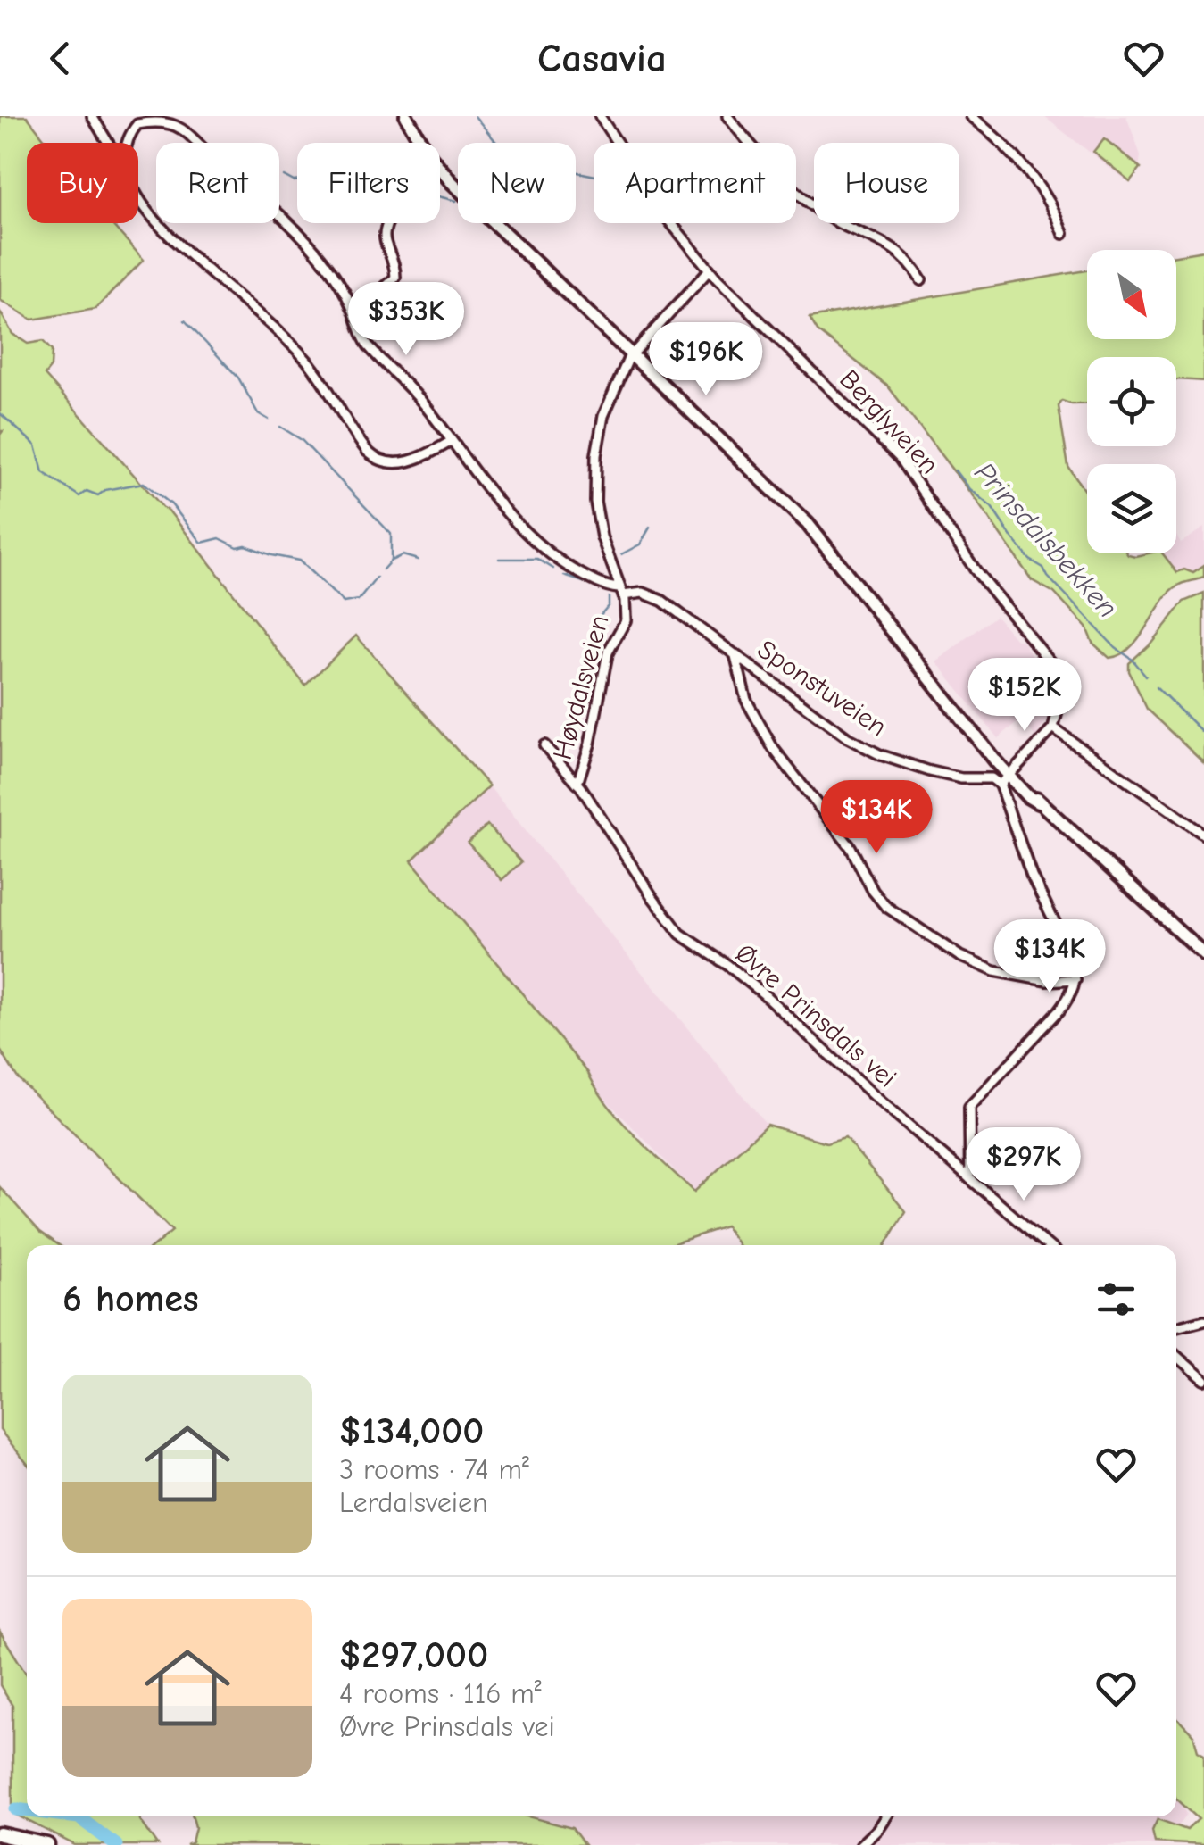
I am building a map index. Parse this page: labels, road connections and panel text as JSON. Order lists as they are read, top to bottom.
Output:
{
  "streets": {
    "street": [
      "Berglyveien",
      "Høydalsveien",
      "Sponstuveien",
      "Øvre Prinsdals vei"
    ]
  },
  "crossings": [
    ["Berglyveien", "Høydalsveien"],
    ["Høydalsveien", "Sponstuveien"],
    ["Høydalsveien", "Øvre Prinsdals vei"]
  ],
  "water": ["Prinsdalsbekken"],
  "north": "bottom right",
  "page": {
    "header": "Casavia",
    "chip": [
      "Buy",
      "Rent",
      "Filters",
      "New",
      "Apartment",
      "House"
    ],
    "price": [
      "$353K",
      "$196K",
      "$152K",
      "$134K",
      "$134K",
      "$297K"
    ],
    "heading": "6 homes",
    "list": [
      {
        "name": "$134,000",
        "note": "3 rooms · 74 m² · Lerdalsveien"
      },
      {
        "name": "$297,000",
        "note": "4 rooms · 116 m² · Øvre Prinsdals vei"
      }
    ]
  }
}
